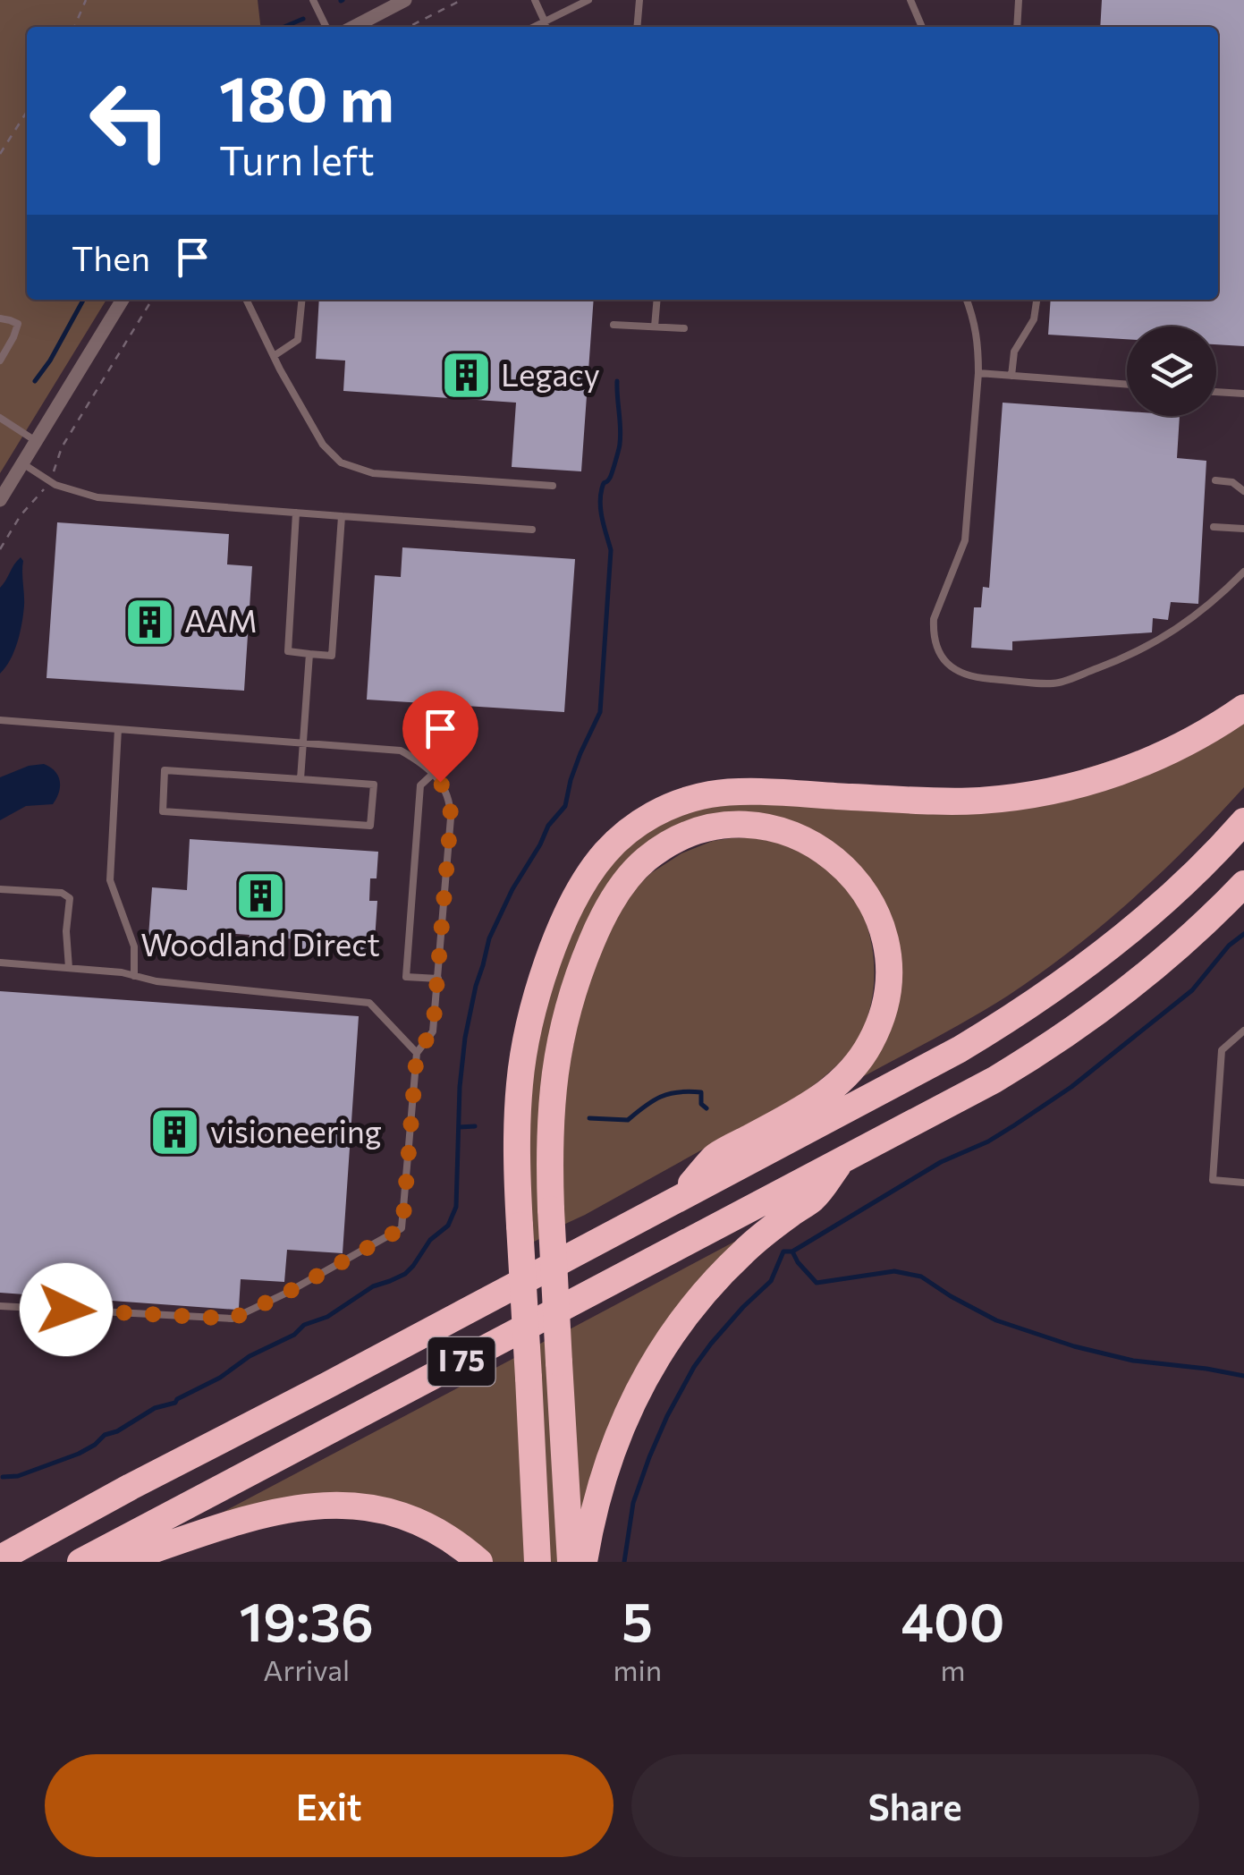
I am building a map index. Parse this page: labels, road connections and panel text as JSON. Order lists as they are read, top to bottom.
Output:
{
  "streets": {
    "highway": ["I 75"]
  },
  "places": {
    "building": [
      "Legacy",
      "AAM",
      "Woodland Direct",
      "visioneering"
    ]
  },
  "page": {
    "turn": ["180 m", "Turn left"],
    "then": "Then",
    "eta": [
      "19:36",
      "Arrival",
      "5",
      "min",
      "400",
      "m"
    ],
    "buttons": ["Exit", "Share"]
  }
}
